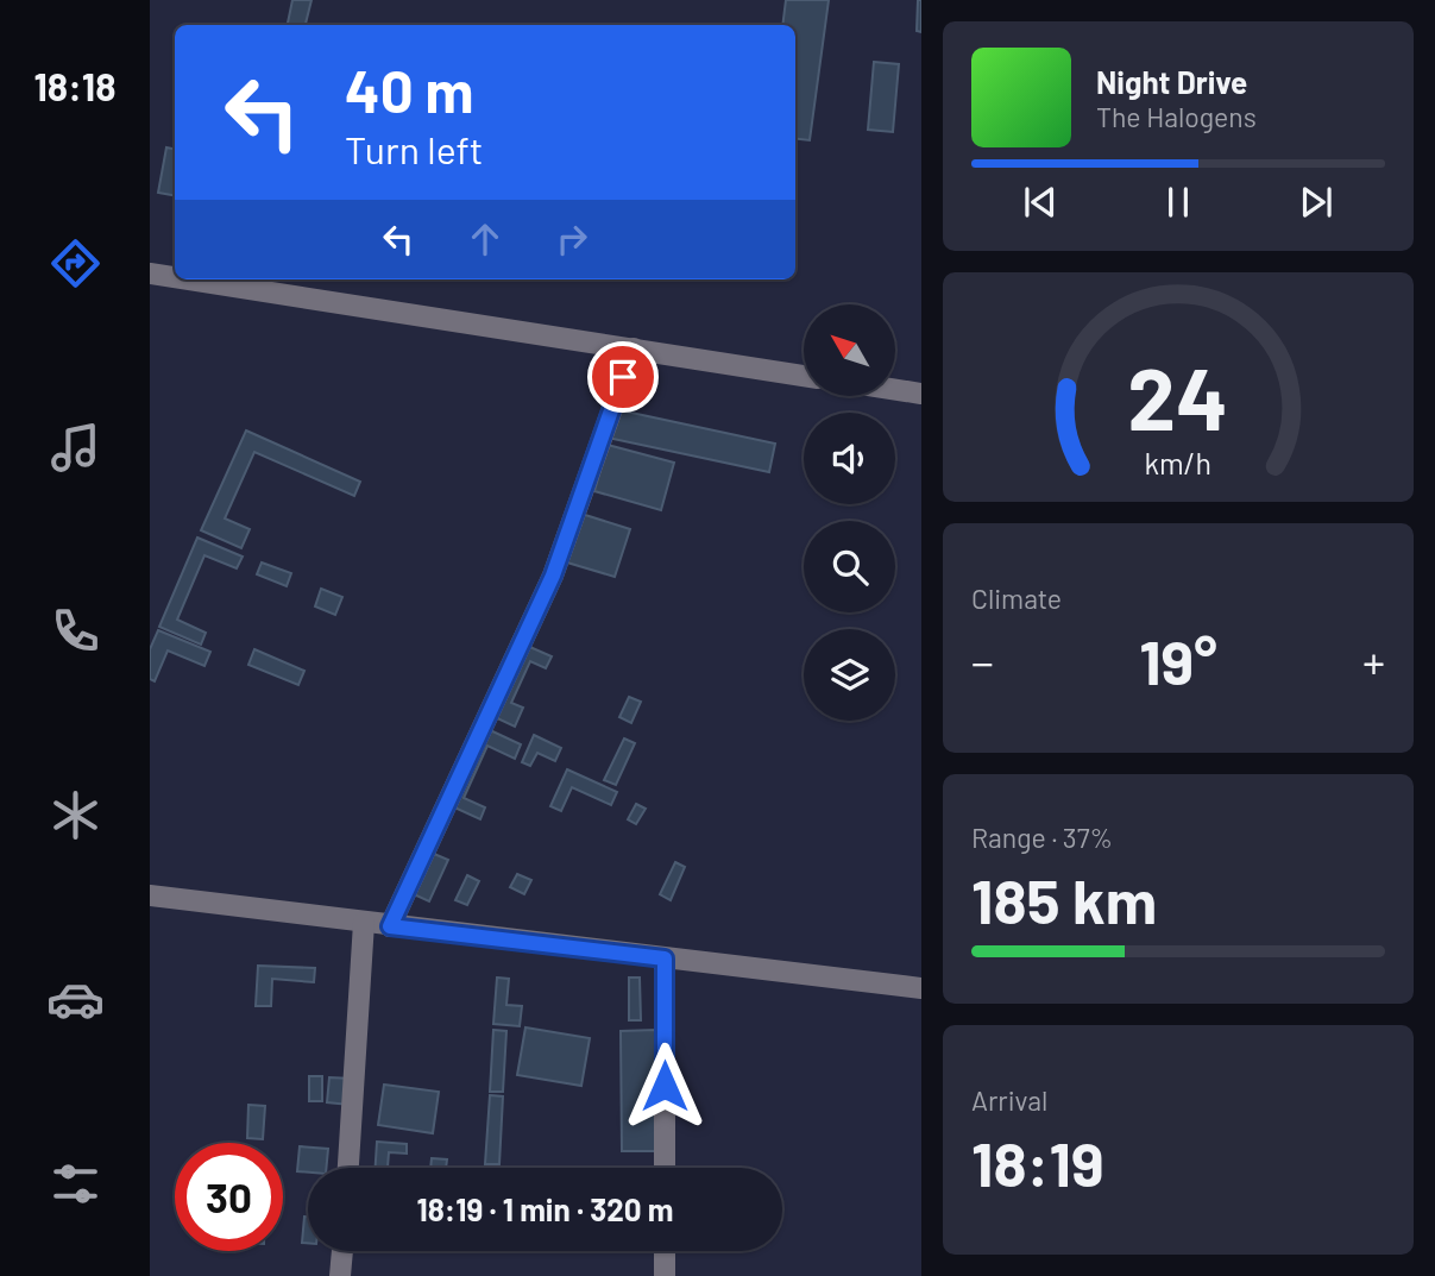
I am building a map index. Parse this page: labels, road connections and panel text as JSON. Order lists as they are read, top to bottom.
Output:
{
  "north": "top left",
  "page": {
    "tabs": "18:18",
    "turn": ["40 m", "Turn left"],
    "song": ["Night Drive", "The Halogens"],
    "tile": [
      "Climate",
      ["Range · 37%", "185 km"],
      ["Arrival", "18:19"]
    ],
    "heat": ["−", "19°", "+"],
    "limit": "30",
    "trip": "18:19 · 1 min · 320 m",
    "gauge": ["24", "km/h"]
  }
}
